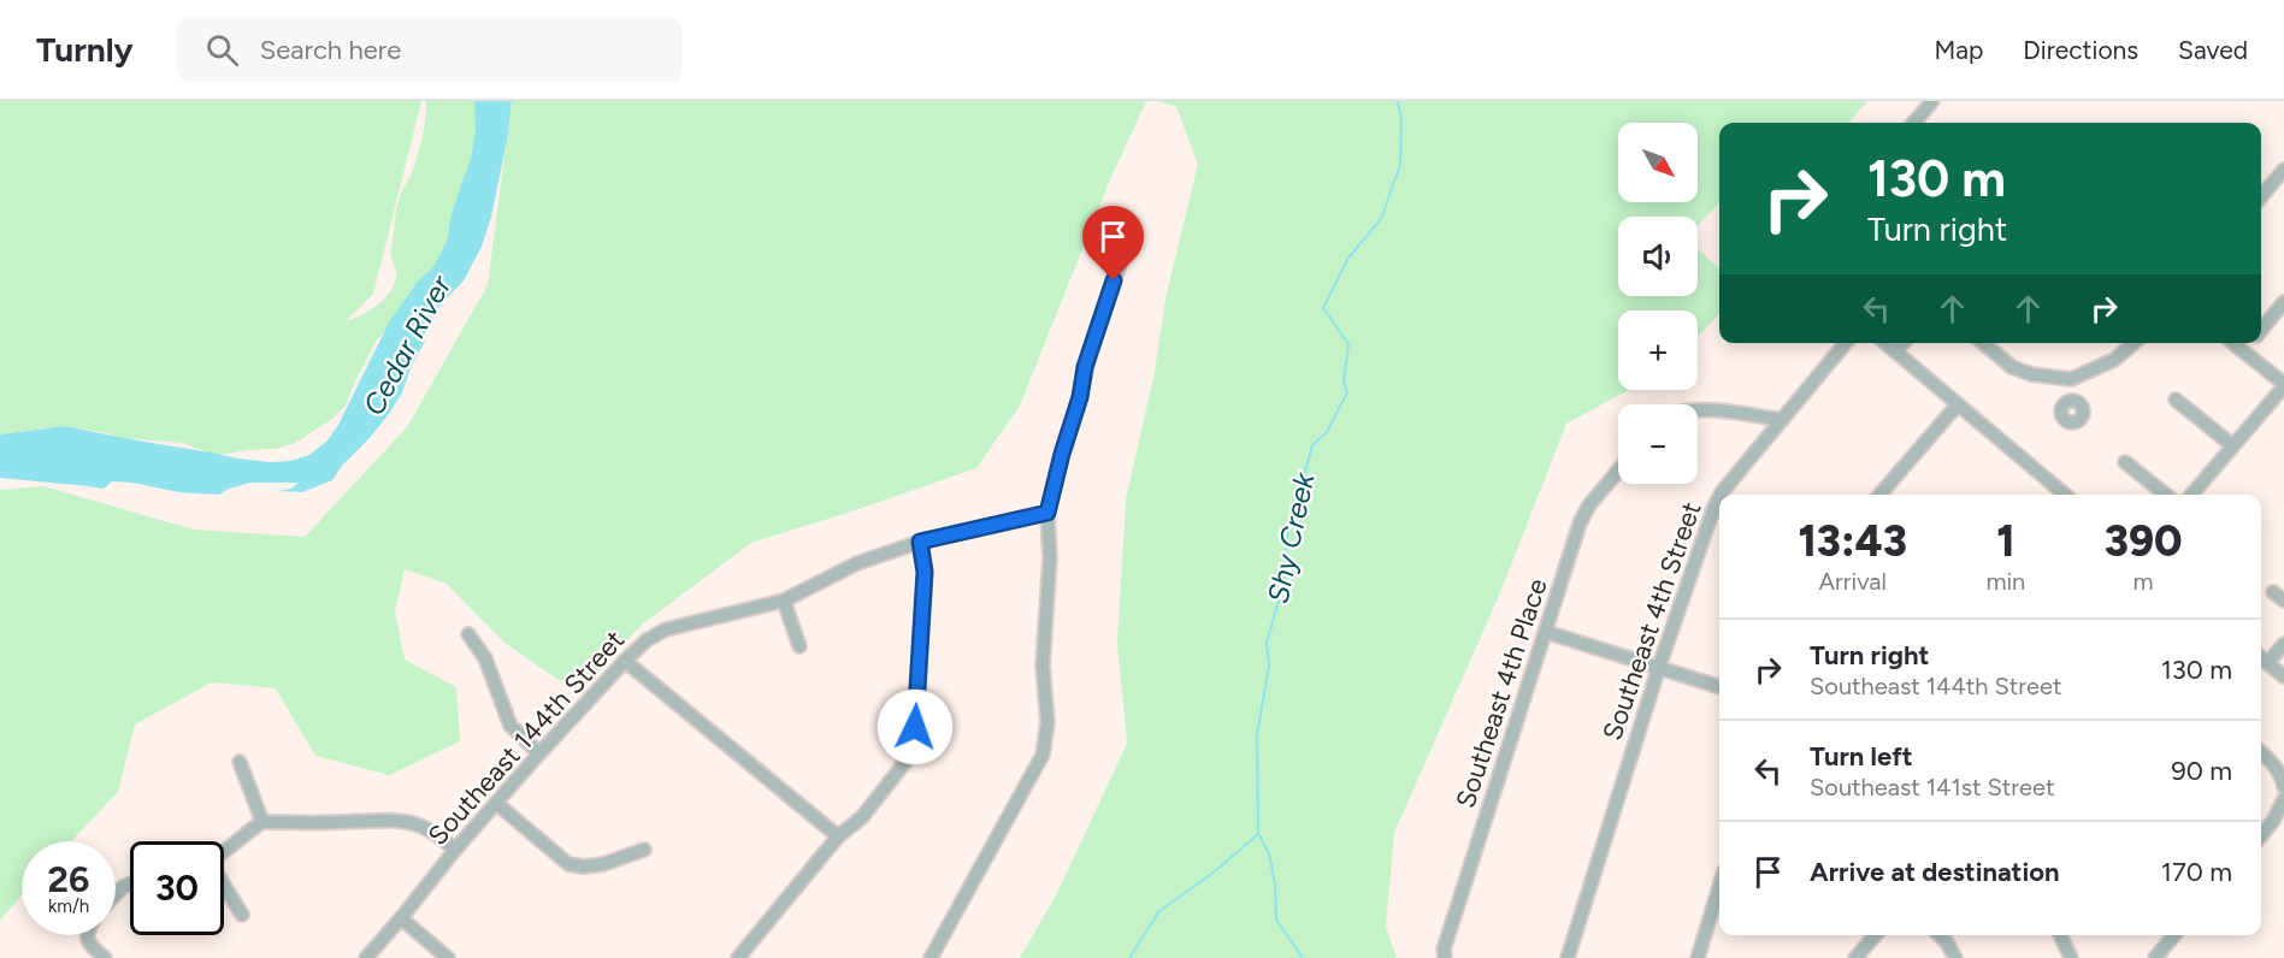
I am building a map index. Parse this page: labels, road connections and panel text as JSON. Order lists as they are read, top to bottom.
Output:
{
  "streets": {
    "street": ["Southeast 4th Street", "Southeast 4th Place", "Southeast 144th Street"]
  },
  "water": ["Cedar River", "Shy Creek"],
  "north": "bottom right",
  "page": {
    "header": "Turnly",
    "search": "Search here",
    "nav": ["Map", "Directions", "Saved"],
    "map_buttons": ["+", "−"],
    "turn": ["130 m", "Turn right"],
    "eta": [
      "13:43",
      "Arrival",
      "1",
      "min",
      "390",
      "m"
    ],
    "list": [
      {
        "name": "Turn right",
        "note": "Southeast 144th Street",
        "value": "130 m"
      },
      {
        "name": "Turn left",
        "note": "Southeast 141st Street",
        "value": "90 m"
      },
      {
        "name": "Arrive at destination",
        "value": "170 m"
      }
    ],
    "speed": "26 km/h",
    "limit": "30"
  }
}
